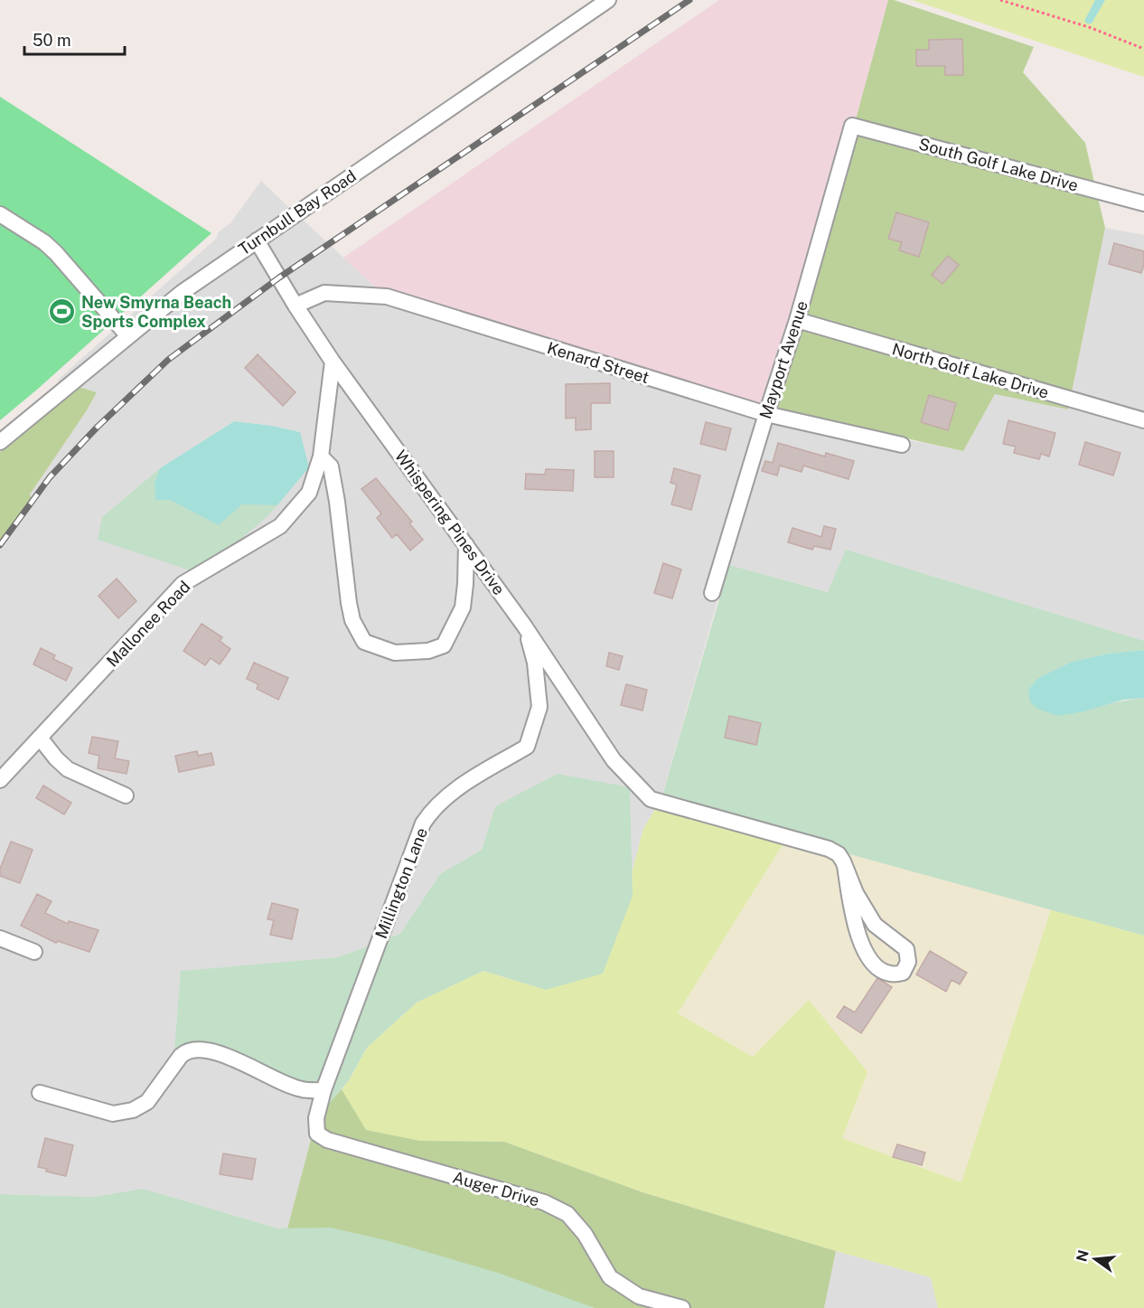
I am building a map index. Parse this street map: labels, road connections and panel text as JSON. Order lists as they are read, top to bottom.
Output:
{
  "streets": {
    "street": [
      "South Golf Lake Drive",
      "Turnbull Bay Road",
      "Mayport Avenue",
      "Kenard Street",
      "North Golf Lake Drive",
      "Whispering Pines Drive",
      "Mallonee Road",
      "Millington Lane",
      "Auger Drive"
    ]
  },
  "crossings": [
    ["South Golf Lake Drive", "Mayport Avenue"],
    ["Turnbull Bay Road", "Whispering Pines Drive"],
    ["Mayport Avenue", "Kenard Street"],
    ["Mayport Avenue", "North Golf Lake Drive"],
    ["Kenard Street", "Whispering Pines Drive"],
    ["Whispering Pines Drive", "Mallonee Road"],
    ["Whispering Pines Drive", "Millington Lane"],
    ["Millington Lane", "Auger Drive"]
  ],
  "places": {
    "sports": ["New Smyrna Beach Sports Complex"]
  },
  "scale_bar": "50 m",
  "north": "left"
}
